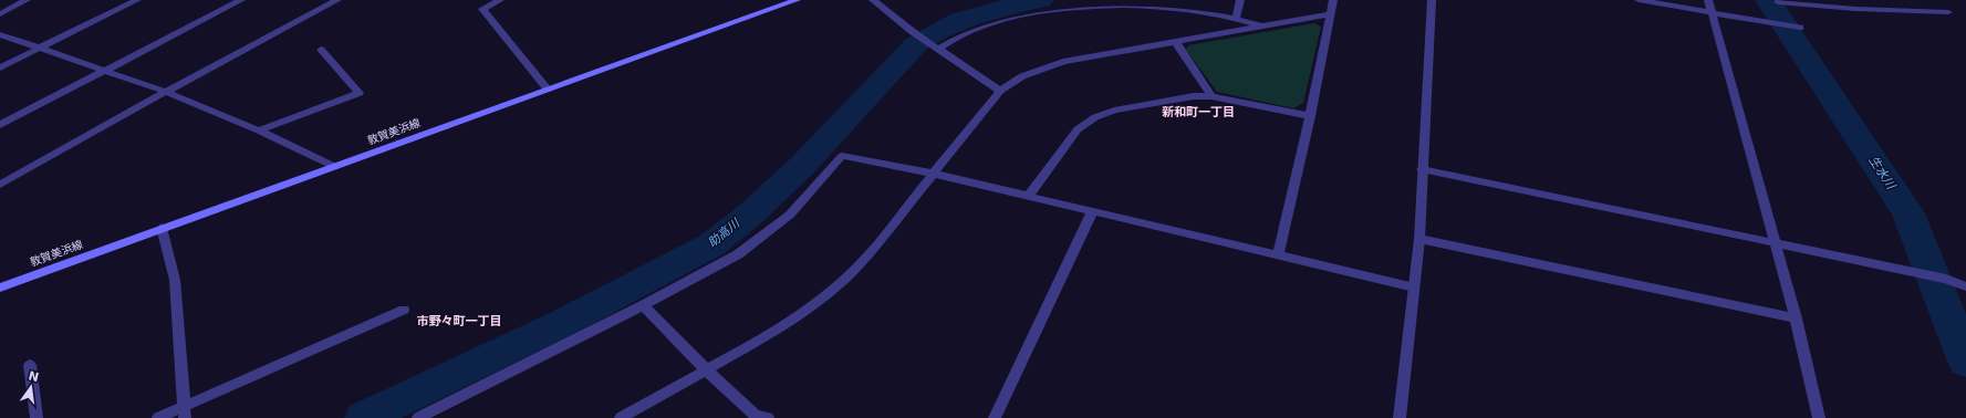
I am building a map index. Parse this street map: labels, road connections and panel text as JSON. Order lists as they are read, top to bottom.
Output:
{
  "streets": {
    "main road": ["敦賀美浜線"]
  },
  "districts": ["新和町一丁目", "市野々町一丁目"],
  "water": ["生水川", "助高川"],
  "north": "top"
}
